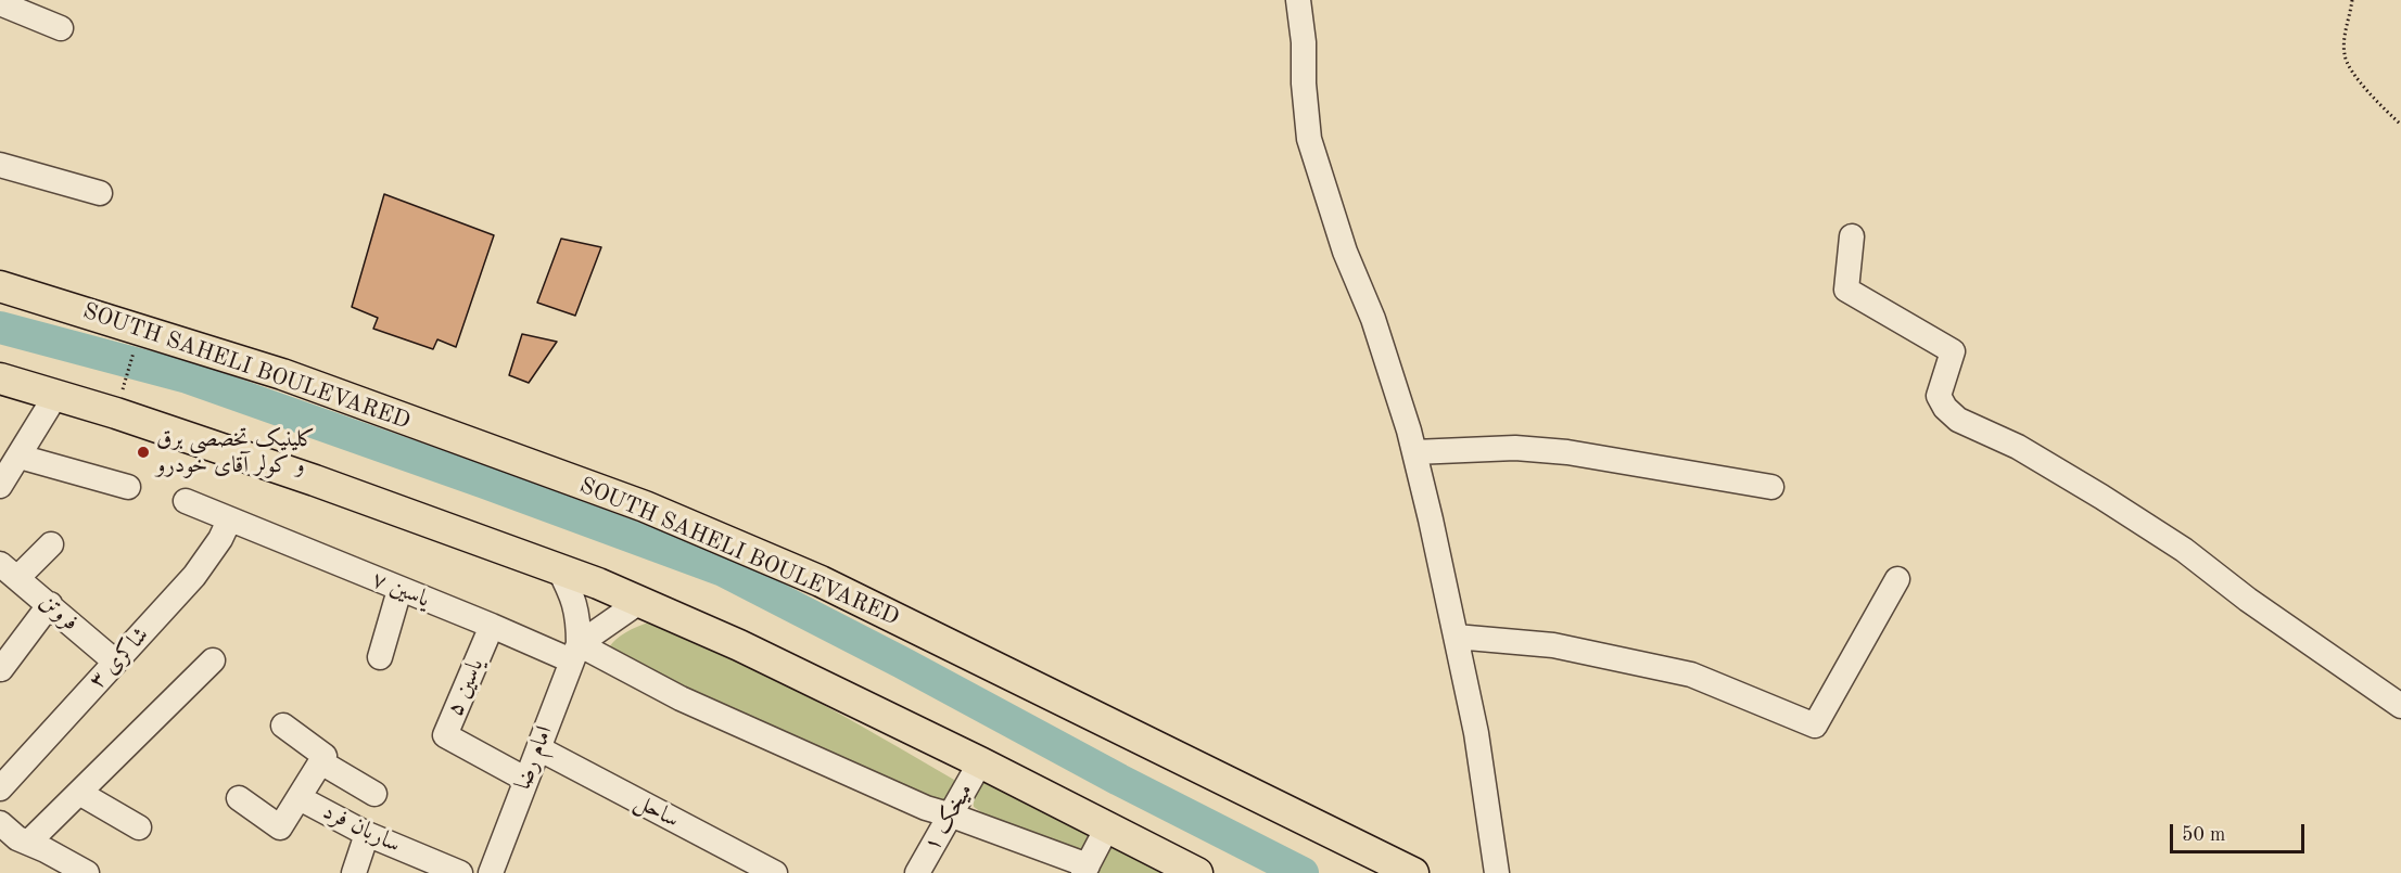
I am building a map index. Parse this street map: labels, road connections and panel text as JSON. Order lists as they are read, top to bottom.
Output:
{
  "streets": {
    "main road": ["SOUTH SAHELI BOULEVARED"],
    "street": [
      "یاسین ۷",
      "فروتن",
      "شاکری ۳",
      "یاسین ۵",
      "امام رضا",
      "ساحل",
      "میخک ۱",
      "ساربان فرد"
    ]
  },
  "crossings": [
    ["یاسین ۷", "شاکری ۳"],
    ["یاسین ۷", "یاسین ۵"],
    ["یاسین ۷", "امام رضا"],
    ["یاسین ۷", "میخک ۱"],
    ["فروتن", "شاکری ۳"],
    ["یاسین ۵", "امام رضا"],
    ["امام رضا", "ساحل"]
  ],
  "places": ["کلینیک تخصصی برق و کولر آقای خودرو"],
  "scale_bar": "50 m"
}
